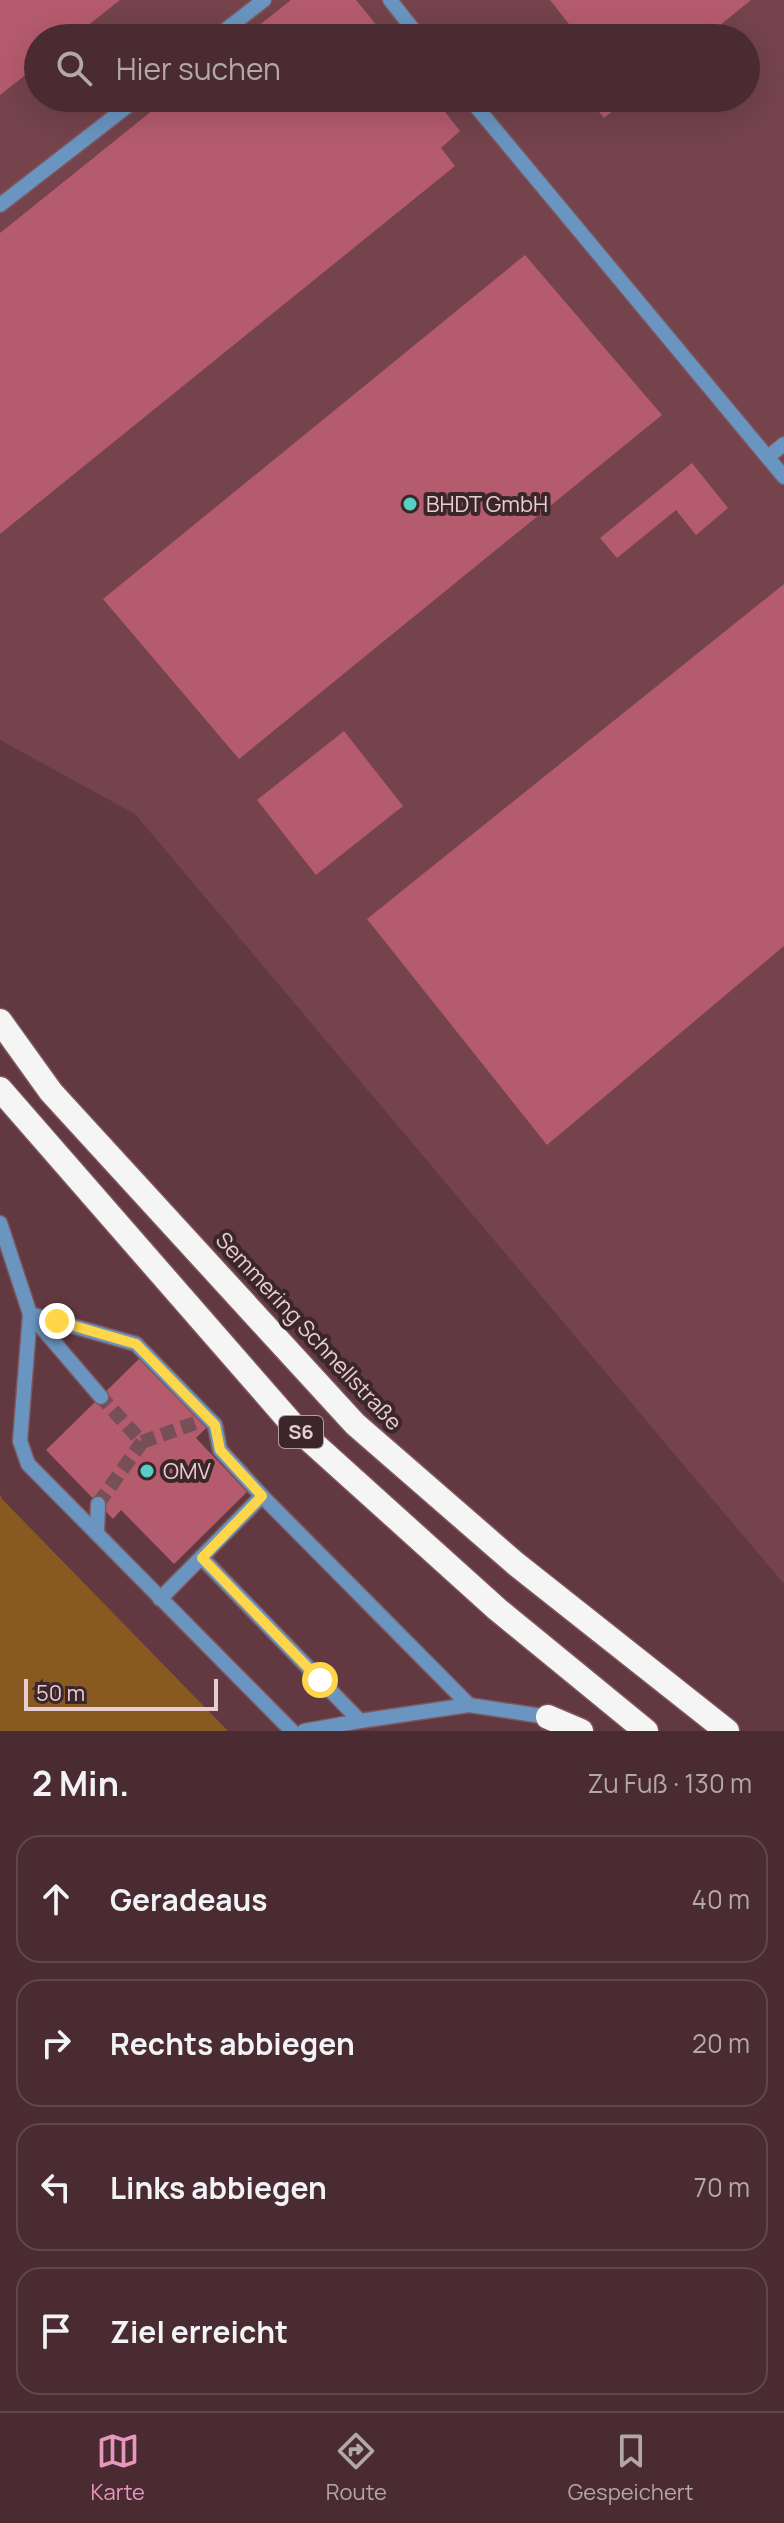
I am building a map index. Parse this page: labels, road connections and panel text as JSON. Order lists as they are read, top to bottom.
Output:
{
  "streets": {
    "highway": ["Semmering Schnellstraße", "S6"]
  },
  "places": ["BHDT GmbH", "OMV"],
  "scale_bar": "50 m",
  "page": {
    "search": "Hier suchen",
    "scale": "50 m",
    "heading": ["2 Min.", "Zu Fuß · 130 m"],
    "list": [
      ["Geradeaus", "40 m"],
      ["Rechts abbiegen", "20 m"],
      ["Links abbiegen", "70 m"],
      "Ziel erreicht"
    ],
    "nav": ["Karte", "Route", "Gespeichert"]
  }
}
